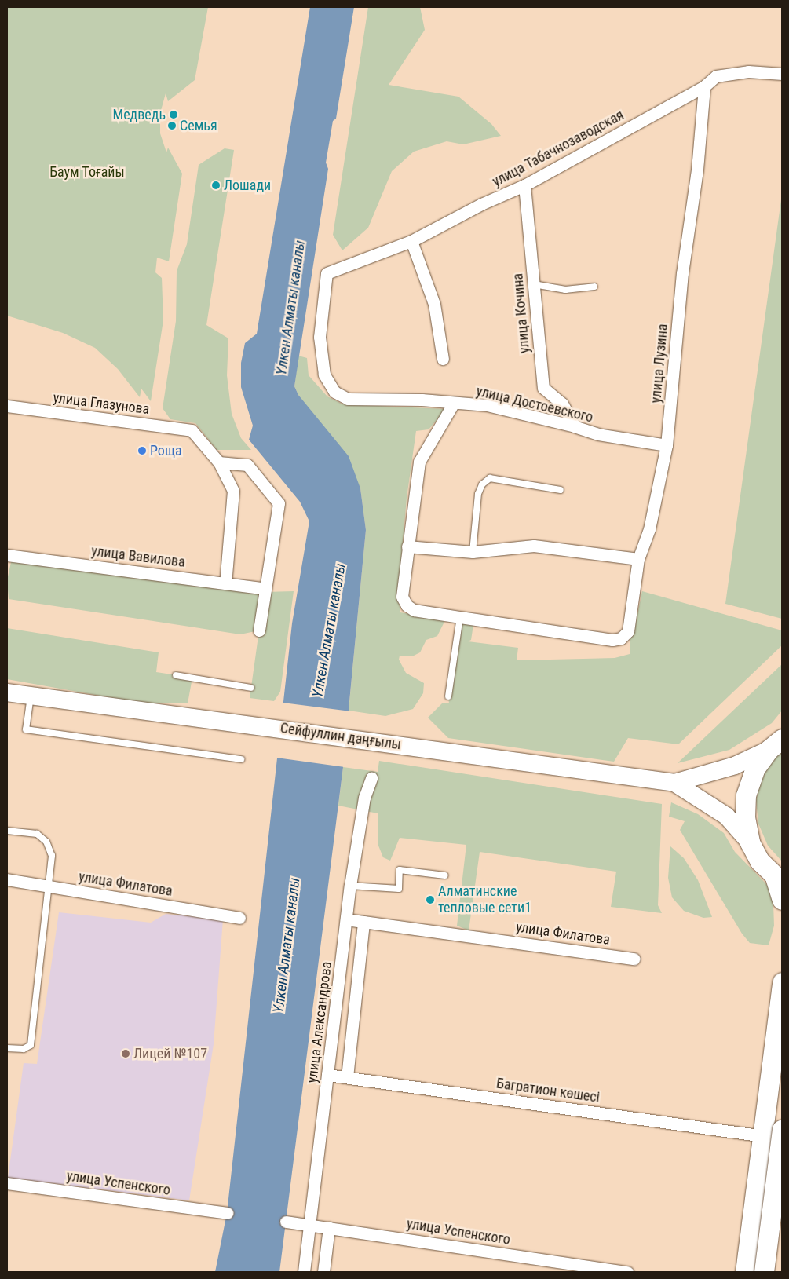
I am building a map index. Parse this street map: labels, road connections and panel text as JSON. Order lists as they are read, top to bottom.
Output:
{
  "streets": {
    "main road": ["Сейфуллин даңғылы"],
    "street": [
      "улица Табачнозаводская",
      "улица Кочина",
      "улица Лузина",
      "улица Глазунова",
      "улица Достоевского",
      "улица Вавилова",
      "улица Филатова",
      "улица Александрова",
      "Багратион көшесі",
      "улица Успенского"
    ]
  },
  "crossings": [
    ["улица Табачнозаводская", "улица Кочина"],
    ["улица Табачнозаводская", "улица Лузина"],
    ["улица Табачнозаводская", "улица Достоевского"],
    ["улица Кочина", "улица Достоевского"],
    ["улица Лузина", "улица Достоевского"],
    ["улица Филатова", "улица Александрова"],
    ["улица Александрова", "Багратион көшесі"],
    ["улица Александрова", "улица Успенского"]
  ],
  "water": ["Үлкен Алматы каналы"],
  "parks": ["Баум Тоғайы"],
  "places": [
    "Медведь",
    "Семья",
    "Лошади",
    "Роща",
    "Алматинские тепловые сети1",
    "Лицей №107"
  ]
}
